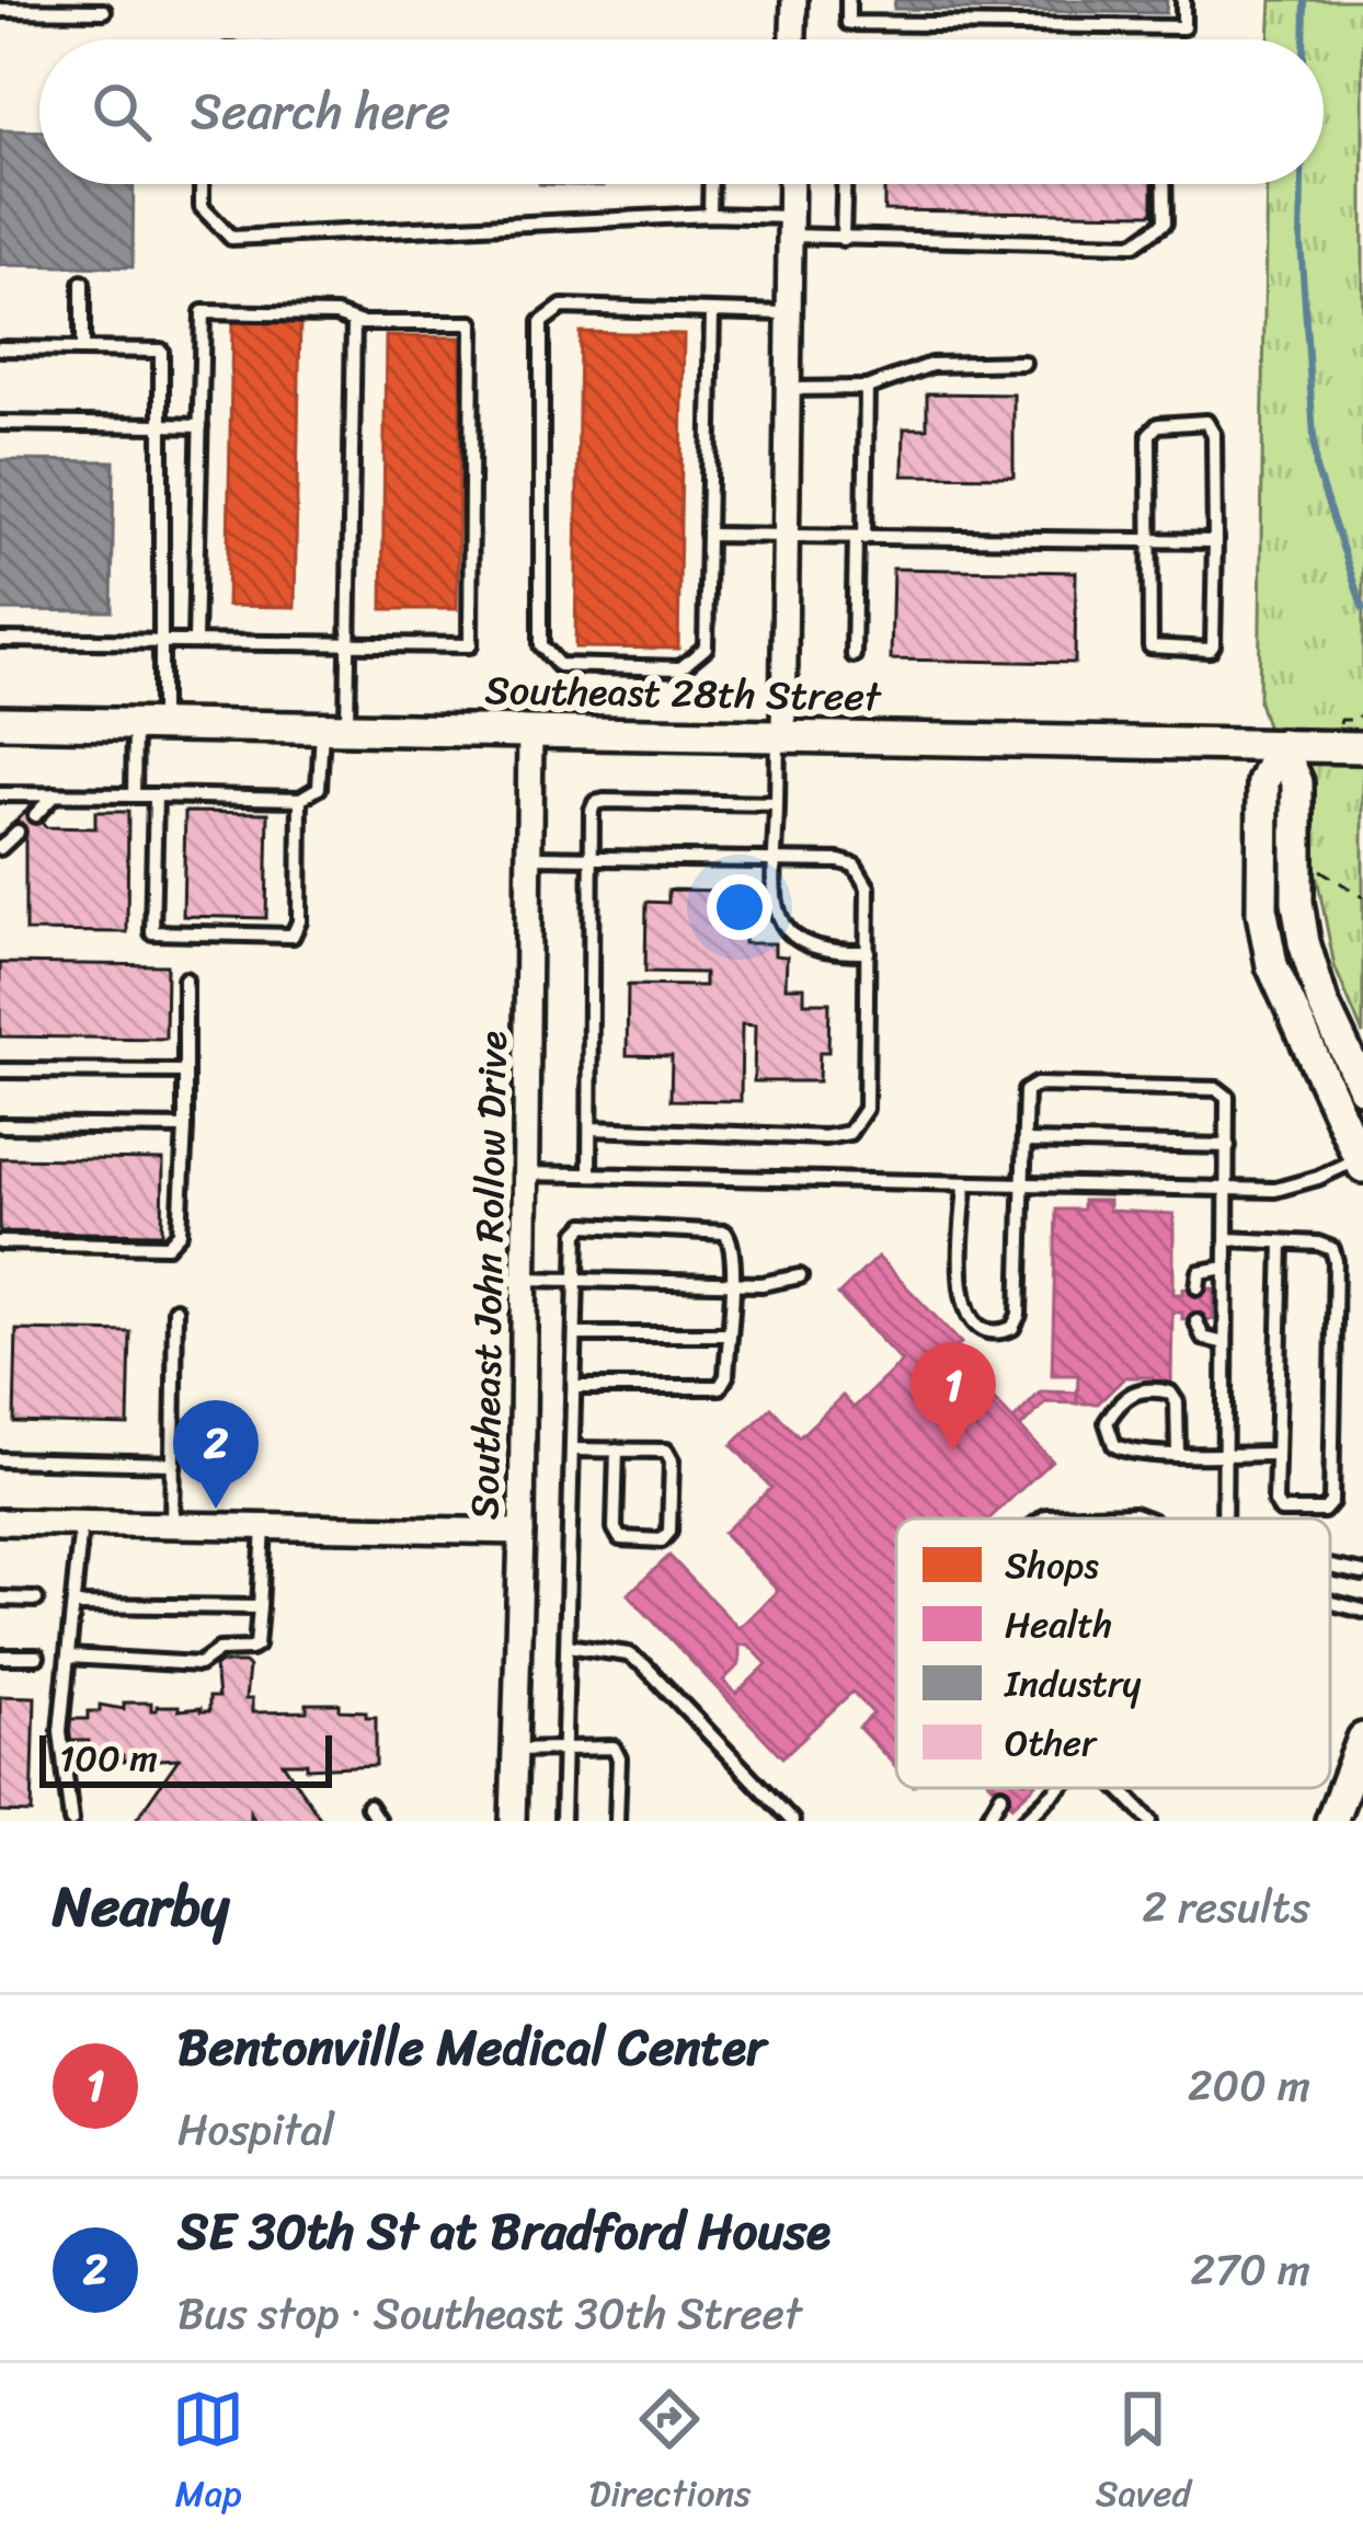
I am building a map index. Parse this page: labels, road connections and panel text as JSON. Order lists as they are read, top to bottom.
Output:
{
  "streets": {
    "main road": ["Southeast 28th Street"],
    "street": ["Southeast John Rollow Drive"]
  },
  "crossings": [
    ["Southeast 28th Street", "Southeast John Rollow Drive"]
  ],
  "legend": [
    "Shops",
    "Health",
    "Industry",
    "Other"
  ],
  "scale_bar": "100 m",
  "page": {
    "search": "Search here",
    "pins": ["1", "2"],
    "scale": "100 m",
    "heading": ["Nearby", "2 results"],
    "list": [
      {
        "mark": "1",
        "name": "Bentonville Medical Center",
        "note": "Hospital",
        "value": "200 m"
      },
      {
        "mark": "2",
        "name": "SE 30th St at Bradford House",
        "note": "Bus stop · Southeast 30th Street",
        "value": "270 m"
      }
    ],
    "nav": ["Map", "Directions", "Saved"]
  }
}
